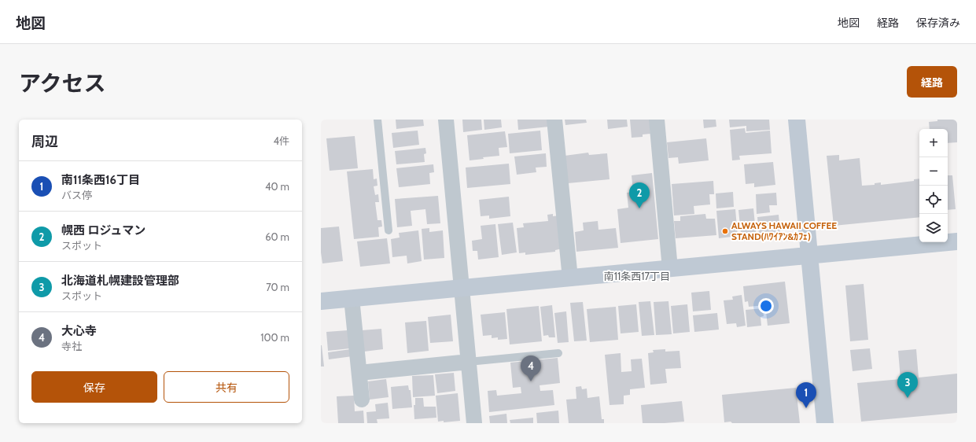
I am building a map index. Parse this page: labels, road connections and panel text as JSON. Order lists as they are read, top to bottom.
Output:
{
  "districts": ["南11条西17丁目"],
  "places": ["ALWAYS HAWAII COFFEE STAND(ﾊﾜｲｱﾝ&ｶﾌｪ)"],
  "page": {
    "header": "地図",
    "nav": ["地図", "経路", "保存済み"],
    "title": "アクセス",
    "buttons": [
      "経路",
      ["保存", "共有"]
    ],
    "heading": ["周辺", "4件"],
    "map_buttons": ["+", "−"],
    "list": [
      {
        "mark": "1",
        "name": "南11条西16丁目",
        "note": "バス停",
        "value": "40 m"
      },
      {
        "mark": "2",
        "name": "幌西 ロジュマン",
        "note": "スポット",
        "value": "60 m"
      },
      {
        "mark": "3",
        "name": "北海道札幌建設管理部",
        "note": "スポット",
        "value": "70 m"
      },
      {
        "mark": "4",
        "name": "大心寺",
        "note": "寺社",
        "value": "100 m"
      }
    ],
    "pins": [
      "2",
      "4",
      "3",
      "1"
    ]
  }
}
